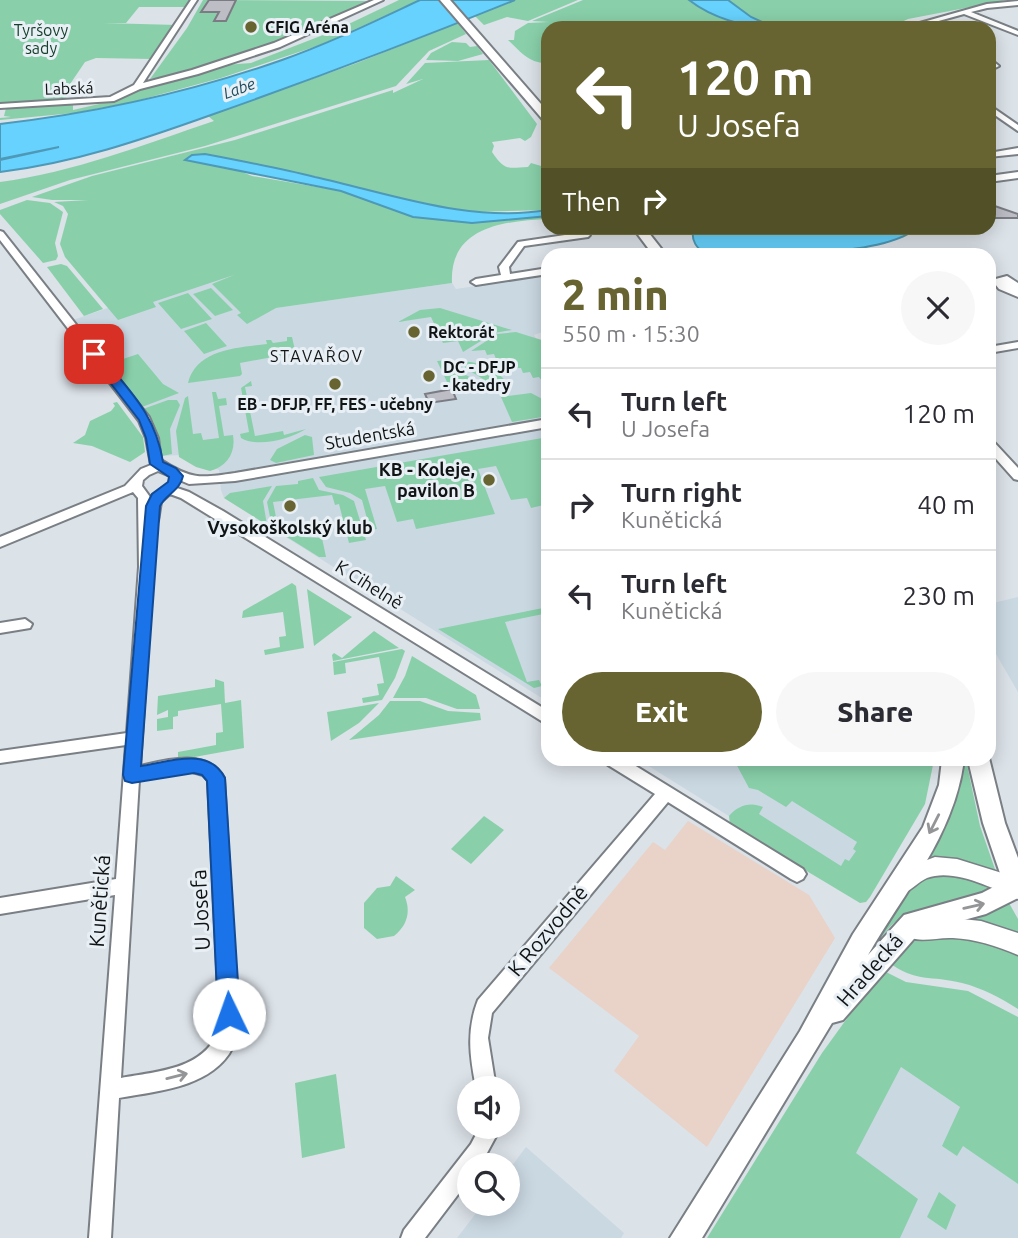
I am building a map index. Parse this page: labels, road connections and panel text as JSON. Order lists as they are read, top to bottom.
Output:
{
  "streets": {
    "main road": ["Hradecká"],
    "street": [
      "Labská",
      "Studentská",
      "K Cihelně",
      "Kunětická",
      "U Josefa",
      "K Rozvodně"
    ]
  },
  "crossings": [
    ["K Cihelně", "Kunětická"],
    ["Kunětická", "U Josefa"]
  ],
  "districts": ["STAVAŘOV"],
  "water": ["Labe"],
  "parks": ["Tyršovy sady"],
  "places": [
    "CFIG Aréna",
    "Rektorát",
    "DC - DFJP - katedry",
    "EB - DFJP, FF, FES - učebny",
    "KB - Koleje, pavilon B",
    "Vysokoškolský klub"
  ],
  "page": {
    "turn": ["120 m", "U Josefa"],
    "then": "Then",
    "heading": ["2 min", "550 m · 15:30"],
    "list": [
      {
        "name": "Turn left",
        "note": "U Josefa",
        "value": "120 m"
      },
      {
        "name": "Turn right",
        "note": "Kunětická",
        "value": "40 m"
      },
      {
        "name": "Turn left",
        "note": "Kunětická",
        "value": "230 m"
      }
    ],
    "buttons": ["Exit", "Share"]
  }
}
